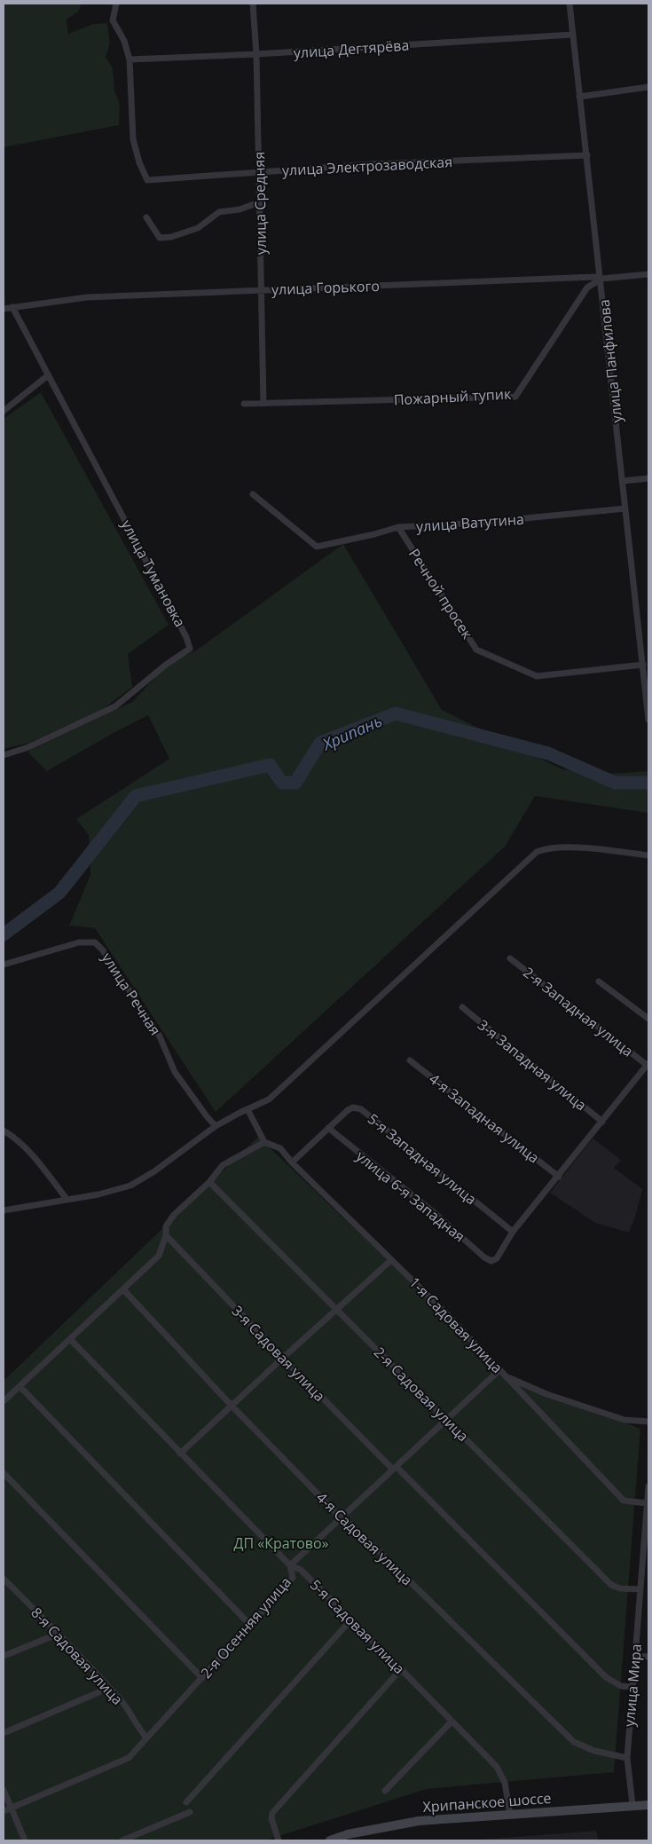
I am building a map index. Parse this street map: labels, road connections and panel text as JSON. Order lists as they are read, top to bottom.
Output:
{
  "streets": {
    "main road": ["Хрипанское шоссе"],
    "street": [
      "улица Дегтярёва",
      "улица Электрозаводская",
      "улица Средняя",
      "улица Горького",
      "улица Панфилова",
      "Пожарный тупик",
      "улица Ватутина",
      "улица Тумановка",
      "Речной просек",
      "улица Речная",
      "2-я Западная улица",
      "3-я Западная улица",
      "4-я Западная улица",
      "5-я Западная улица",
      "улица 6-я Западная",
      "1-я Садовая улица",
      "3-я Садовая улица",
      "2-я Садовая улица",
      "4-я Садовая улица",
      "5-я Садовая улица",
      "2-я Осенняя улица",
      "8-я Садовая улица",
      "улица Мира"
    ]
  },
  "crossings": [
    ["улица Дегтярёва", "улица Электрозаводская"],
    ["улица Дегтярёва", "улица Средняя"],
    ["улица Дегтярёва", "улица Панфилова"],
    ["улица Электрозаводская", "улица Средняя"],
    ["улица Электрозаводская", "улица Панфилова"],
    ["улица Средняя", "улица Горького"],
    ["улица Средняя", "Пожарный тупик"],
    ["улица Горького", "улица Панфилова"],
    ["улица Горького", "Пожарный тупик"],
    ["улица Горького", "улица Тумановка"],
    ["улица Панфилова", "Пожарный тупик"],
    ["улица Панфилова", "улица Ватутина"],
    ["улица Панфилова", "Речной просек"],
    ["улица Ватутина", "Речной просек"],
    ["5-я Западная улица", "улица 6-я Западная"],
    ["5-я Западная улица", "1-я Садовая улица"],
    ["1-я Садовая улица", "2-я Осенняя улица"],
    ["1-я Садовая улица", "улица Мира"],
    ["3-я Садовая улица", "2-я Осенняя улица"],
    ["3-я Садовая улица", "улица Мира"],
    ["2-я Садовая улица", "2-я Осенняя улица"],
    ["2-я Садовая улица", "улица Мира"],
    ["4-я Садовая улица", "2-я Осенняя улица"],
    ["4-я Садовая улица", "улица Мира"],
    ["5-я Садовая улица", "2-я Осенняя улица"],
    ["5-я Садовая улица", "Хрипанское шоссе"],
    ["2-я Осенняя улица", "8-я Садовая улица"],
    ["улица Мира", "Хрипанское шоссе"]
  ],
  "water": ["Хрипань"],
  "parks": ["ДП «Кратово»"]
}
